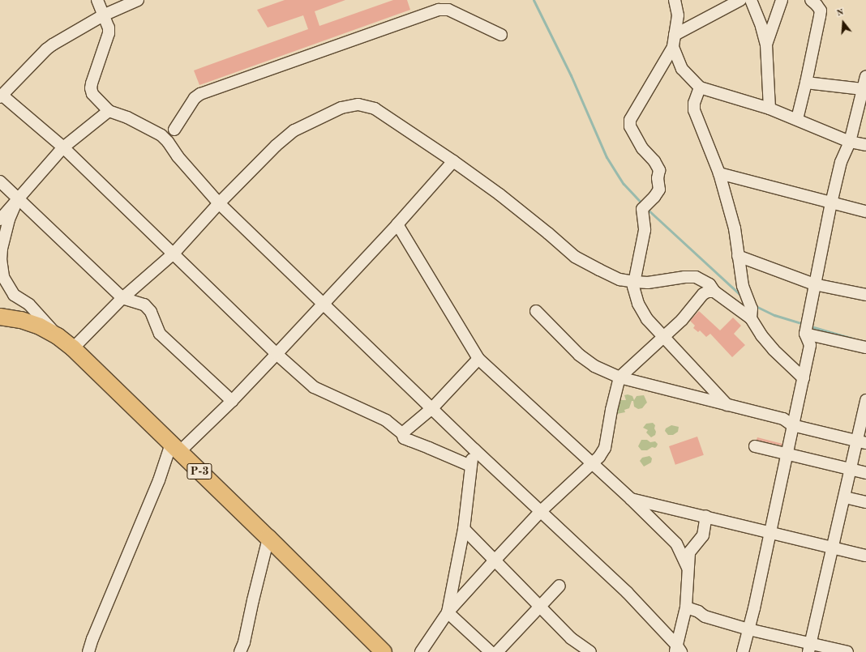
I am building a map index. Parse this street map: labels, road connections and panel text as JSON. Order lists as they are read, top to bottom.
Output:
{
  "streets": {
    "highway": ["P-3"]
  },
  "north": "top"
}
